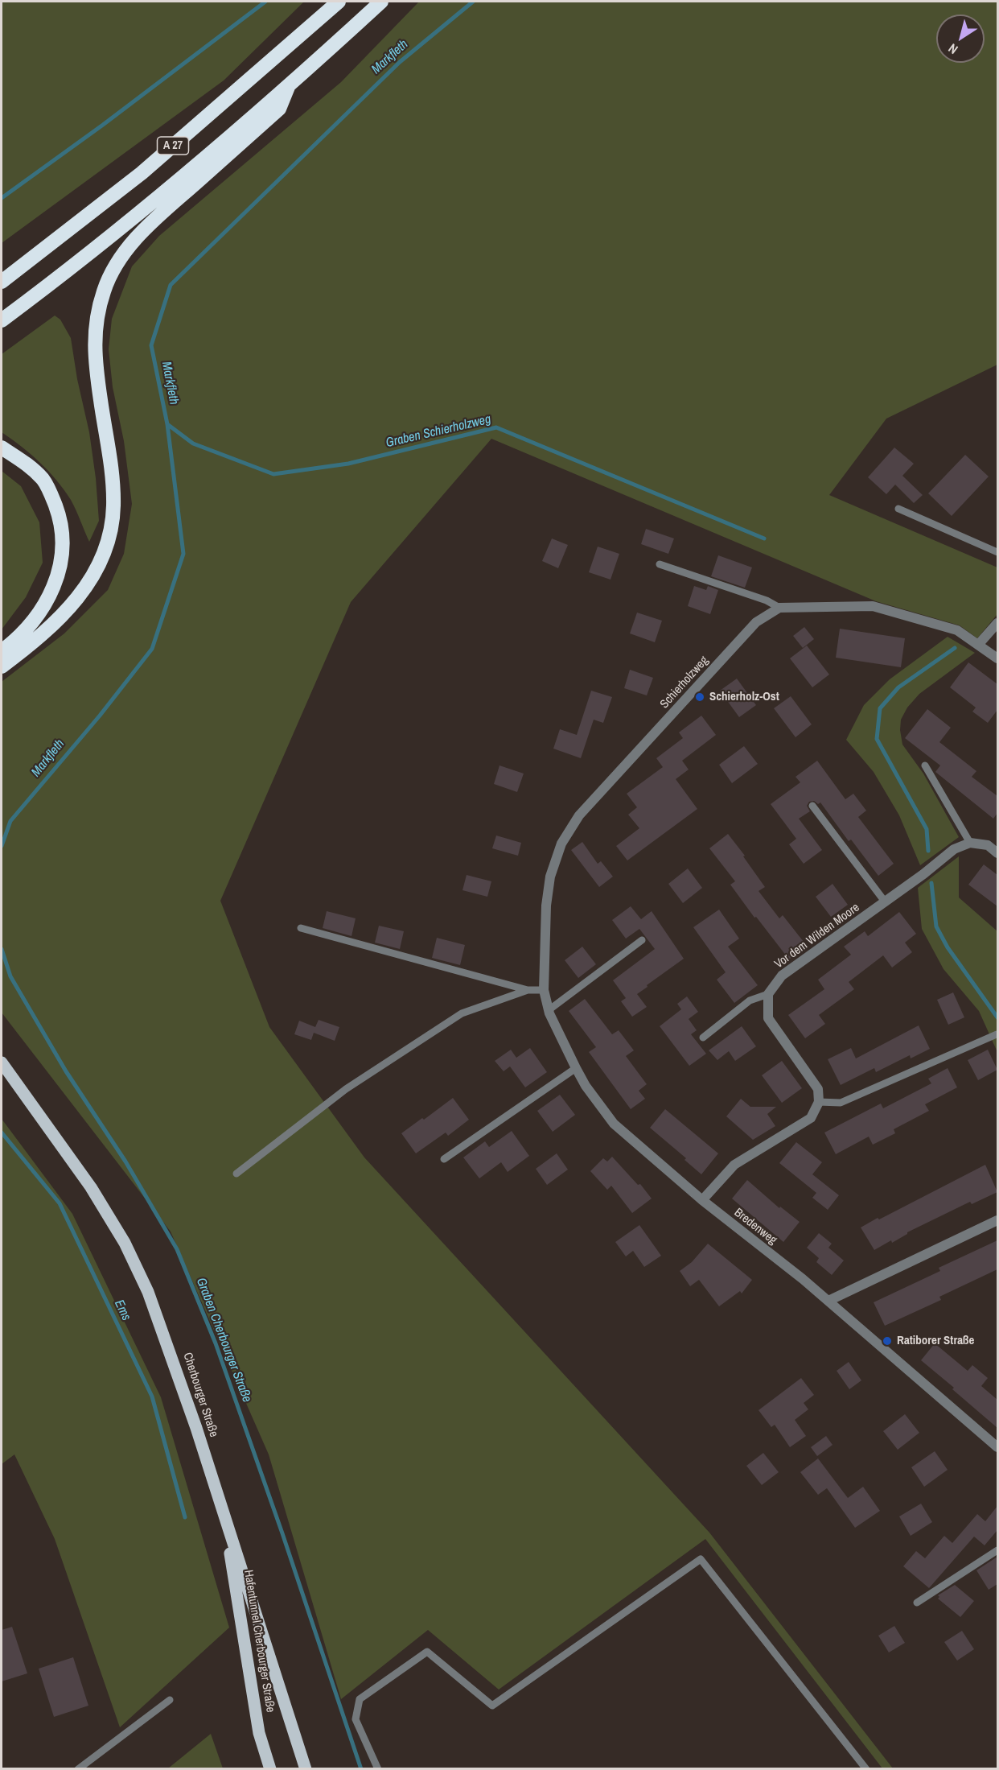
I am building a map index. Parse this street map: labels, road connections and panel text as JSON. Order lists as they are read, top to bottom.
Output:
{
  "streets": {
    "highway": ["A 27"],
    "main road": ["Cherbourger Straße", "Hafentunnel Cherbourger Straße"],
    "street": ["Schierholzweg", "Vor dem Wilden Moore", "Bredenweg"]
  },
  "crossings": [
    ["Schierholzweg", "Bredenweg"],
    ["Cherbourger Straße", "Hafentunnel Cherbourger Straße"]
  ],
  "water": [
    "Markfleth",
    "Graben Schierholzweg",
    "Ems",
    "Graben Cherbourger Straße"
  ],
  "places": ["Schierholz-Ost", "Ratiborer Straße"],
  "north": "bottom left"
}
